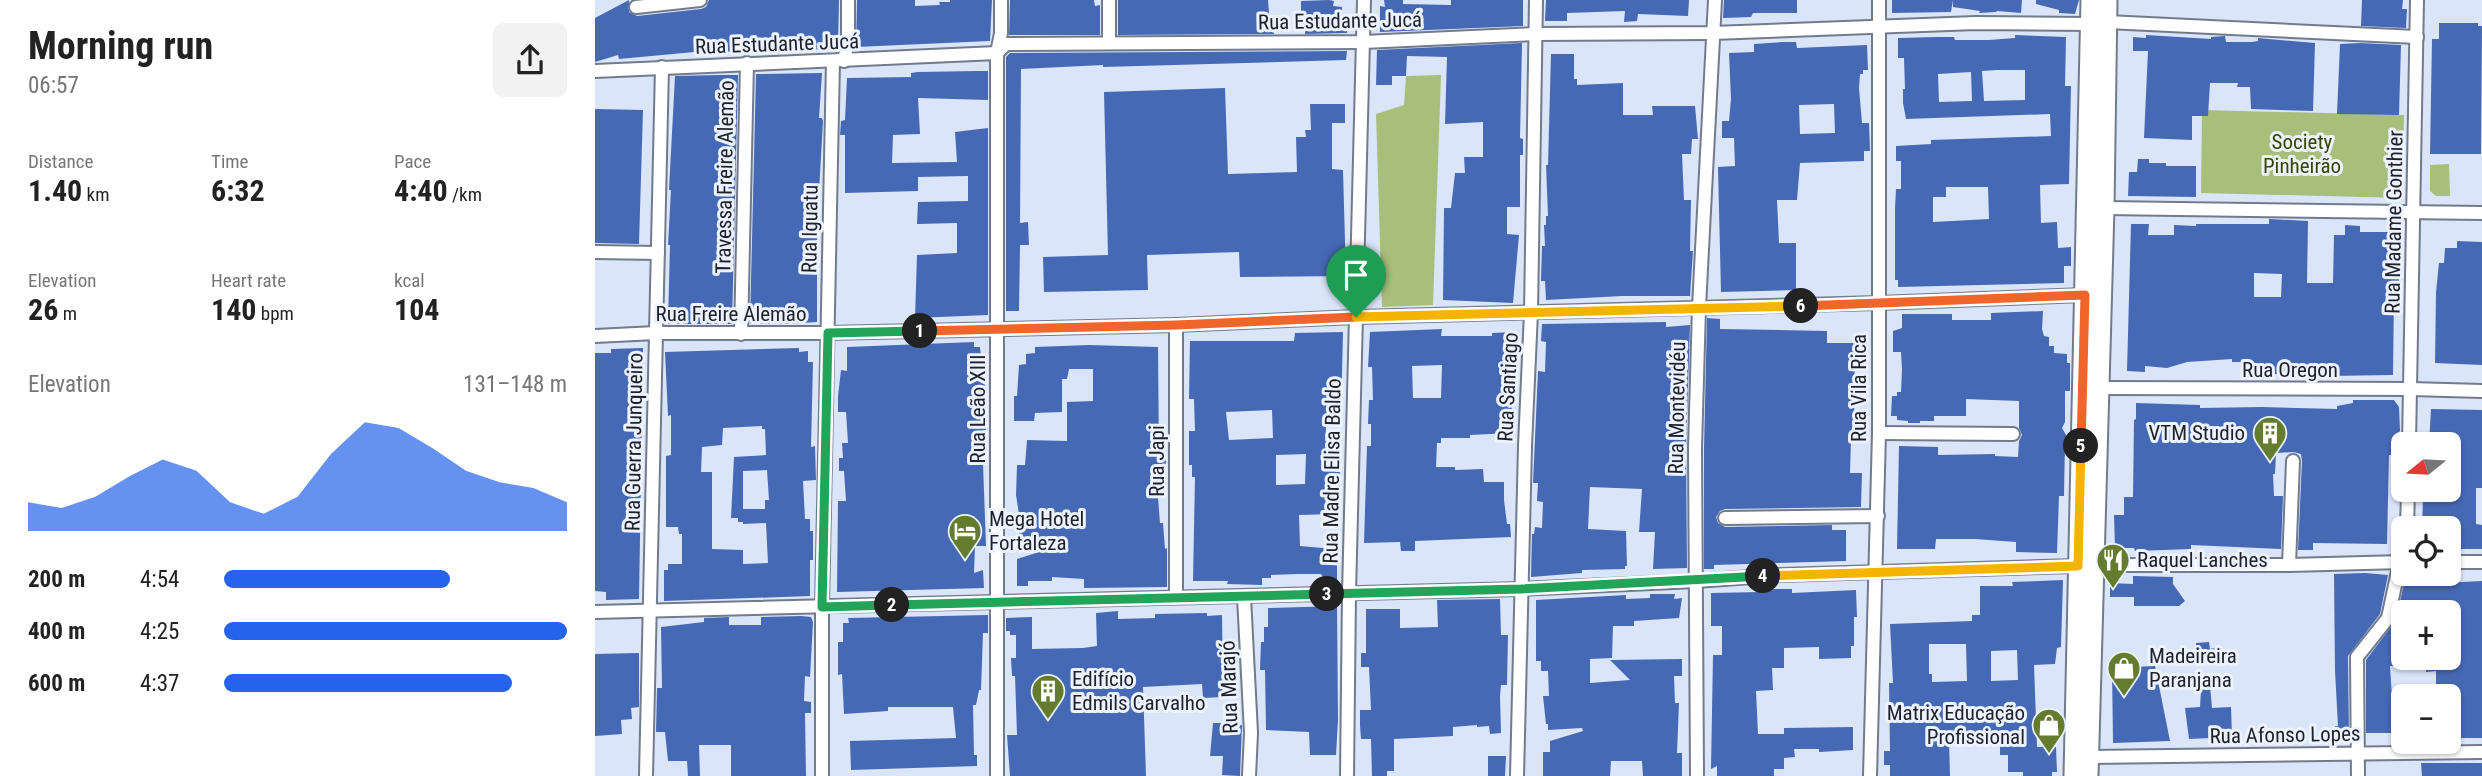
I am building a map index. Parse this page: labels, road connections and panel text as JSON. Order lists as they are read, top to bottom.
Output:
{
  "streets": {
    "street": [
      "Rua Estudante Jucá",
      "Travessa Freire Alemão",
      "Rua Madame Gonthier",
      "Rua Iguatu",
      "Rua Freire Alemão",
      "Rua Oregon",
      "Rua Santiago",
      "Rua Vila Rica",
      "Rua Montevidéu",
      "Rua Leão XIII",
      "Rua Guerra Junqueiro",
      "Rua Japi",
      "Rua Madre Elisa Baldo",
      "Rua Marajó",
      "Rua Afonso Lopes"
    ]
  },
  "crossings": [
    ["Rua Estudante Jucá", "Travessa Freire Alemão"],
    ["Rua Estudante Jucá", "Rua Madame Gonthier"],
    ["Rua Estudante Jucá", "Rua Iguatu"],
    ["Rua Estudante Jucá", "Rua Santiago"],
    ["Rua Estudante Jucá", "Rua Vila Rica"],
    ["Rua Estudante Jucá", "Rua Montevidéu"],
    ["Rua Estudante Jucá", "Rua Leão XIII"],
    ["Rua Estudante Jucá", "Rua Guerra Junqueiro"],
    ["Rua Estudante Jucá", "Rua Madre Elisa Baldo"],
    ["Travessa Freire Alemão", "Rua Freire Alemão"],
    ["Rua Madame Gonthier", "Rua Oregon"],
    ["Rua Iguatu", "Rua Freire Alemão"],
    ["Rua Freire Alemão", "Rua Santiago"],
    ["Rua Freire Alemão", "Rua Vila Rica"],
    ["Rua Freire Alemão", "Rua Montevidéu"],
    ["Rua Freire Alemão", "Rua Leão XIII"],
    ["Rua Freire Alemão", "Rua Guerra Junqueiro"],
    ["Rua Freire Alemão", "Rua Japi"],
    ["Rua Freire Alemão", "Rua Madre Elisa Baldo"]
  ],
  "parks": ["Society Pinheirão"],
  "places": {
    "building": ["VTM Studio", "Edifício Edmils Carvalho"],
    "hotel": ["Mega Hotel Fortaleza"],
    "restaurant": ["Raquel Lanches"],
    "shop": ["Madeireira Paranjana", "Matrix Educação Profissional"]
  },
  "north": "left",
  "page": {
    "heading": ["Morning run", "06:57"],
    "stats": [
      ["Distance", "1.40 km"],
      ["Time", "6:32"],
      ["Pace", "4:40 /km"],
      ["Elevation", "26 m"],
      ["Heart rate", "140 bpm"],
      ["kcal", "104"]
    ],
    "pins": [
      "6",
      "1",
      "5",
      "4",
      "3",
      "2"
    ],
    "chart": ["Elevation", "131–148 m"],
    "map_buttons": ["+", "−"],
    "list": [
      {
        "name": "200 m",
        "note": "4:54"
      },
      {
        "name": "400 m",
        "note": "4:25"
      },
      {
        "name": "600 m",
        "note": "4:37"
      }
    ]
  }
}
